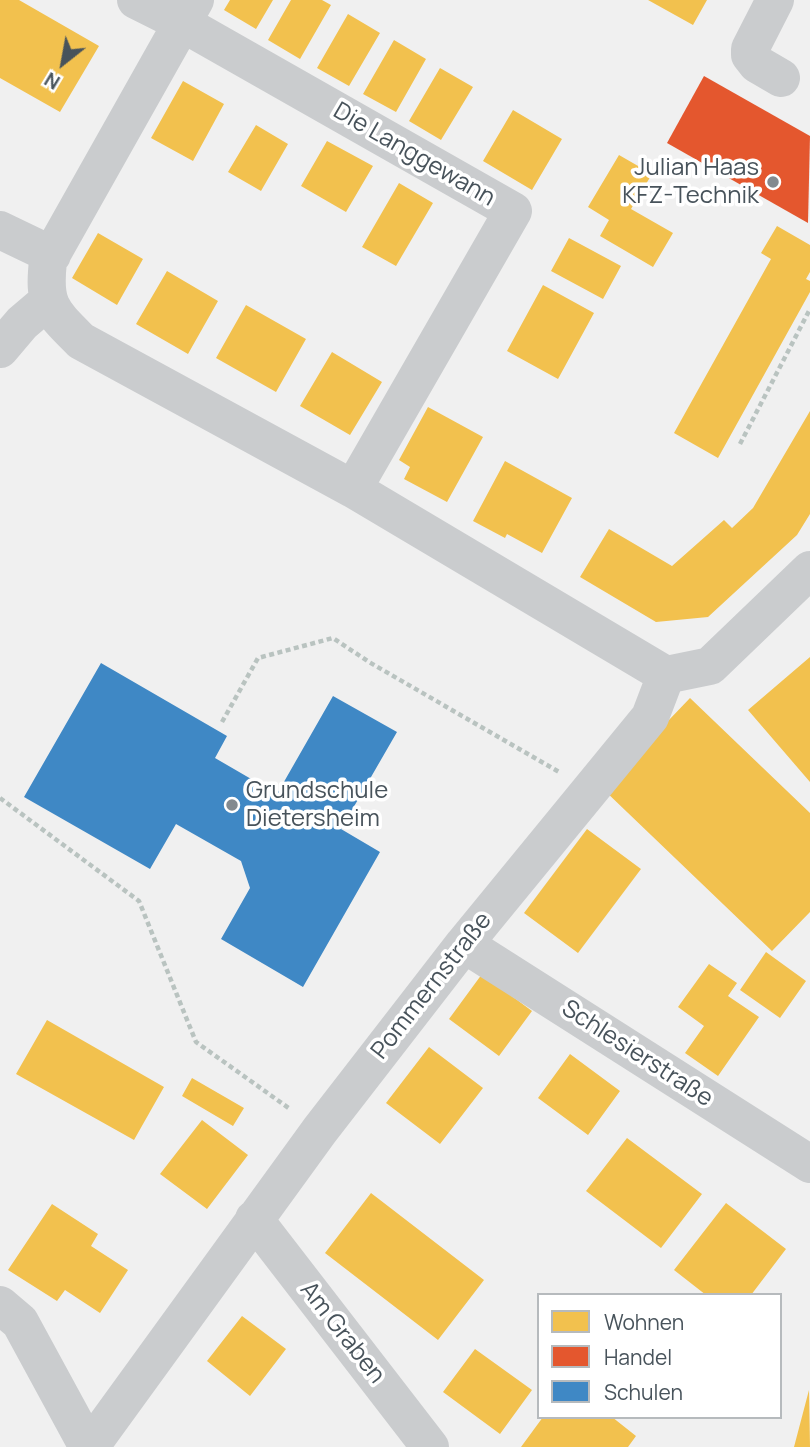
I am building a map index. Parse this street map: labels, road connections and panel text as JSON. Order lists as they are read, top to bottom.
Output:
{
  "streets": {
    "street": [
      "Die Langgewann",
      "Pommernstraße",
      "Schlesierstraße",
      "Am Graben"
    ]
  },
  "crossings": [
    ["Pommernstraße", "Schlesierstraße"],
    ["Pommernstraße", "Am Graben"]
  ],
  "places": ["Julian Haas KFZ-Technik", "Grundschule Dietersheim"],
  "legend": ["Wohnen", "Handel", "Schulen"],
  "north": "bottom left"
}
